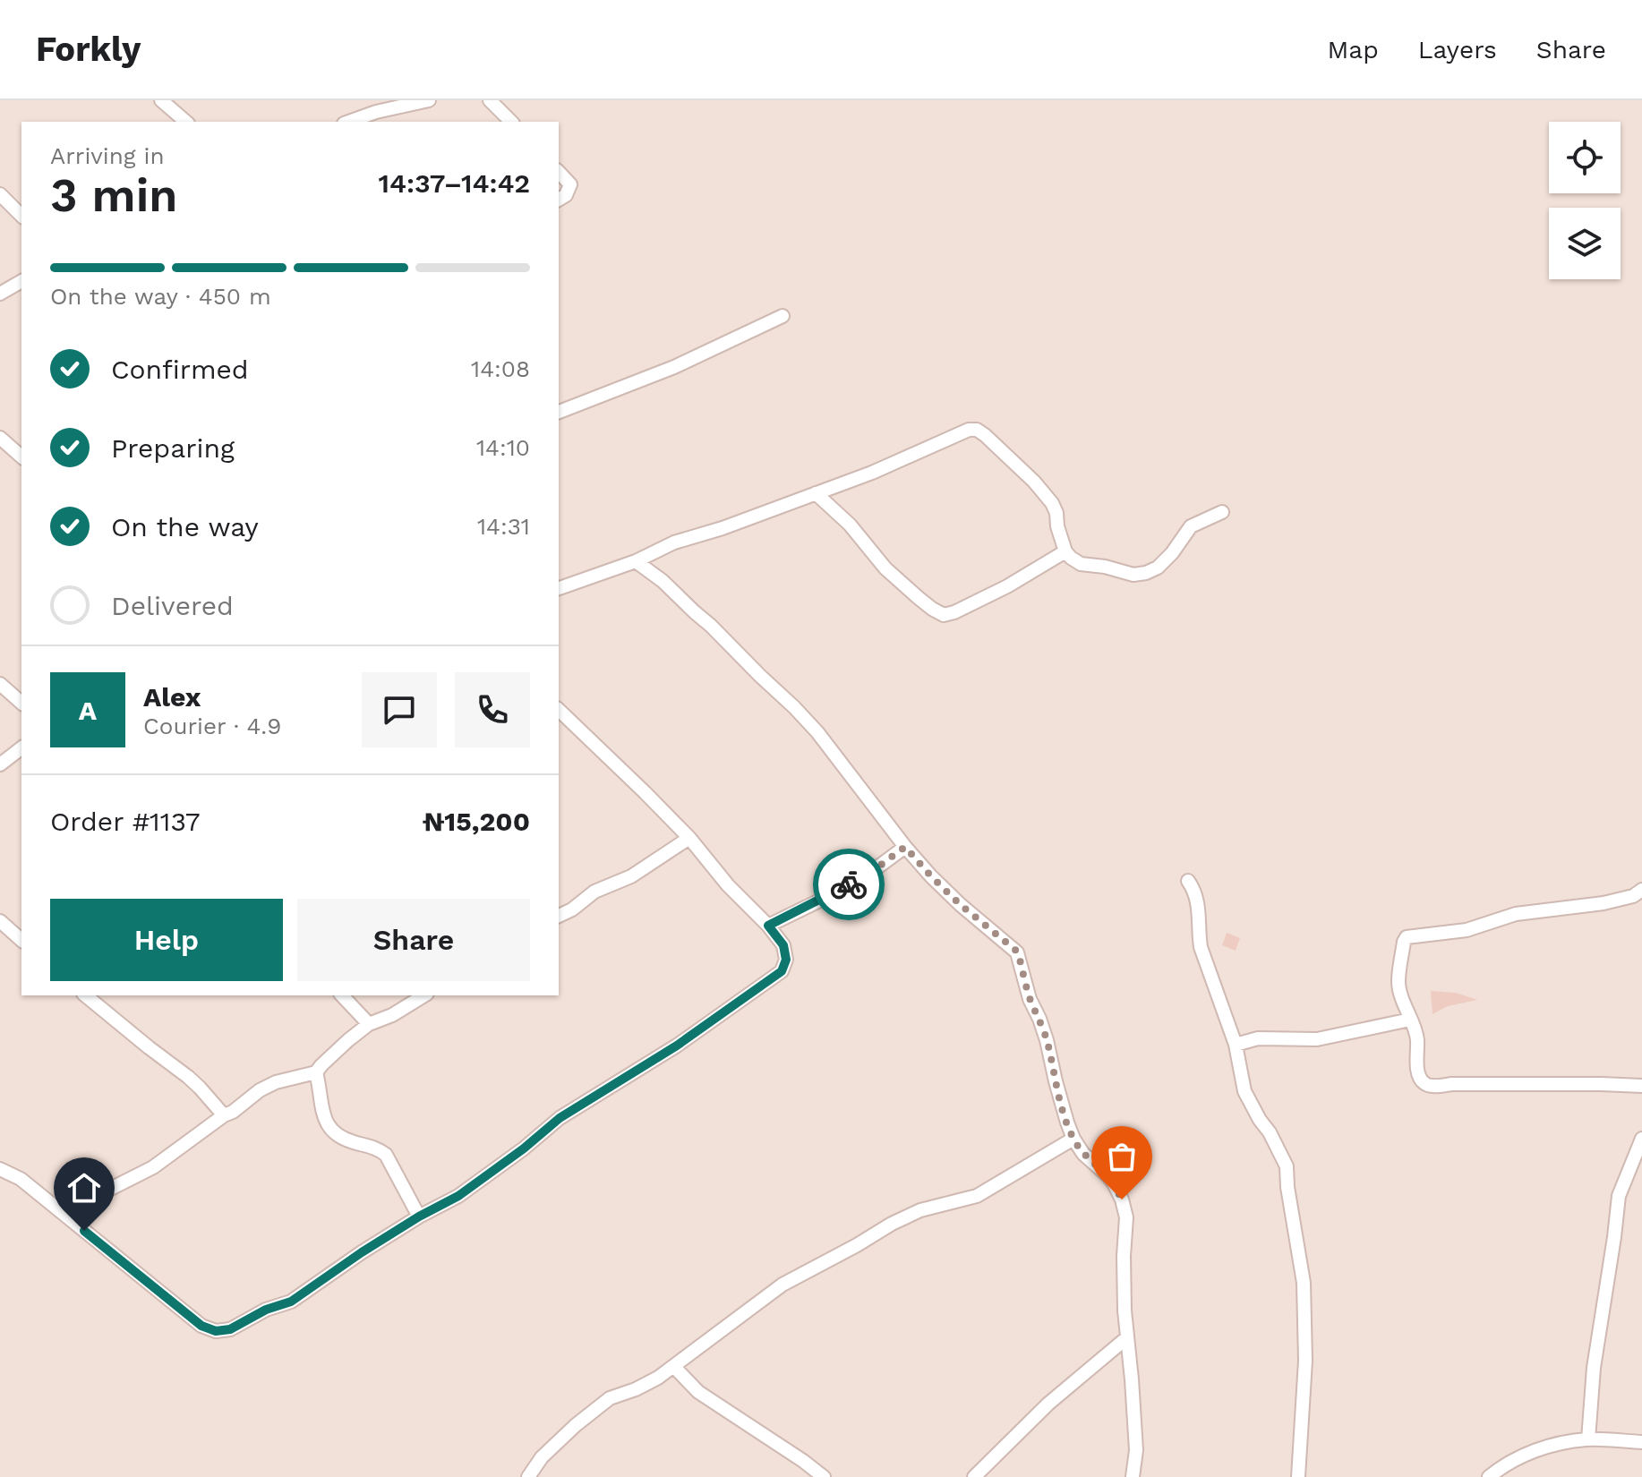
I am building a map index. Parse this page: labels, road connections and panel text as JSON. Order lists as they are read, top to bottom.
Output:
{
  "page": {
    "header": "Forkly",
    "nav": ["Map", "Layers", "Share"],
    "heading": ["3 min", "Arriving in", "14:37–14:42"],
    "panel": [
      "Alex",
      "Courier · 4.9",
      "Order #1137",
      "₦15,200"
    ],
    "bar": "On the way · 450 m",
    "list": [
      ["Confirmed", "14:08"],
      ["Preparing", "14:10"],
      ["On the way", "14:31"],
      "Delivered"
    ],
    "round": "A",
    "buttons": ["Help", "Share"]
  }
}
